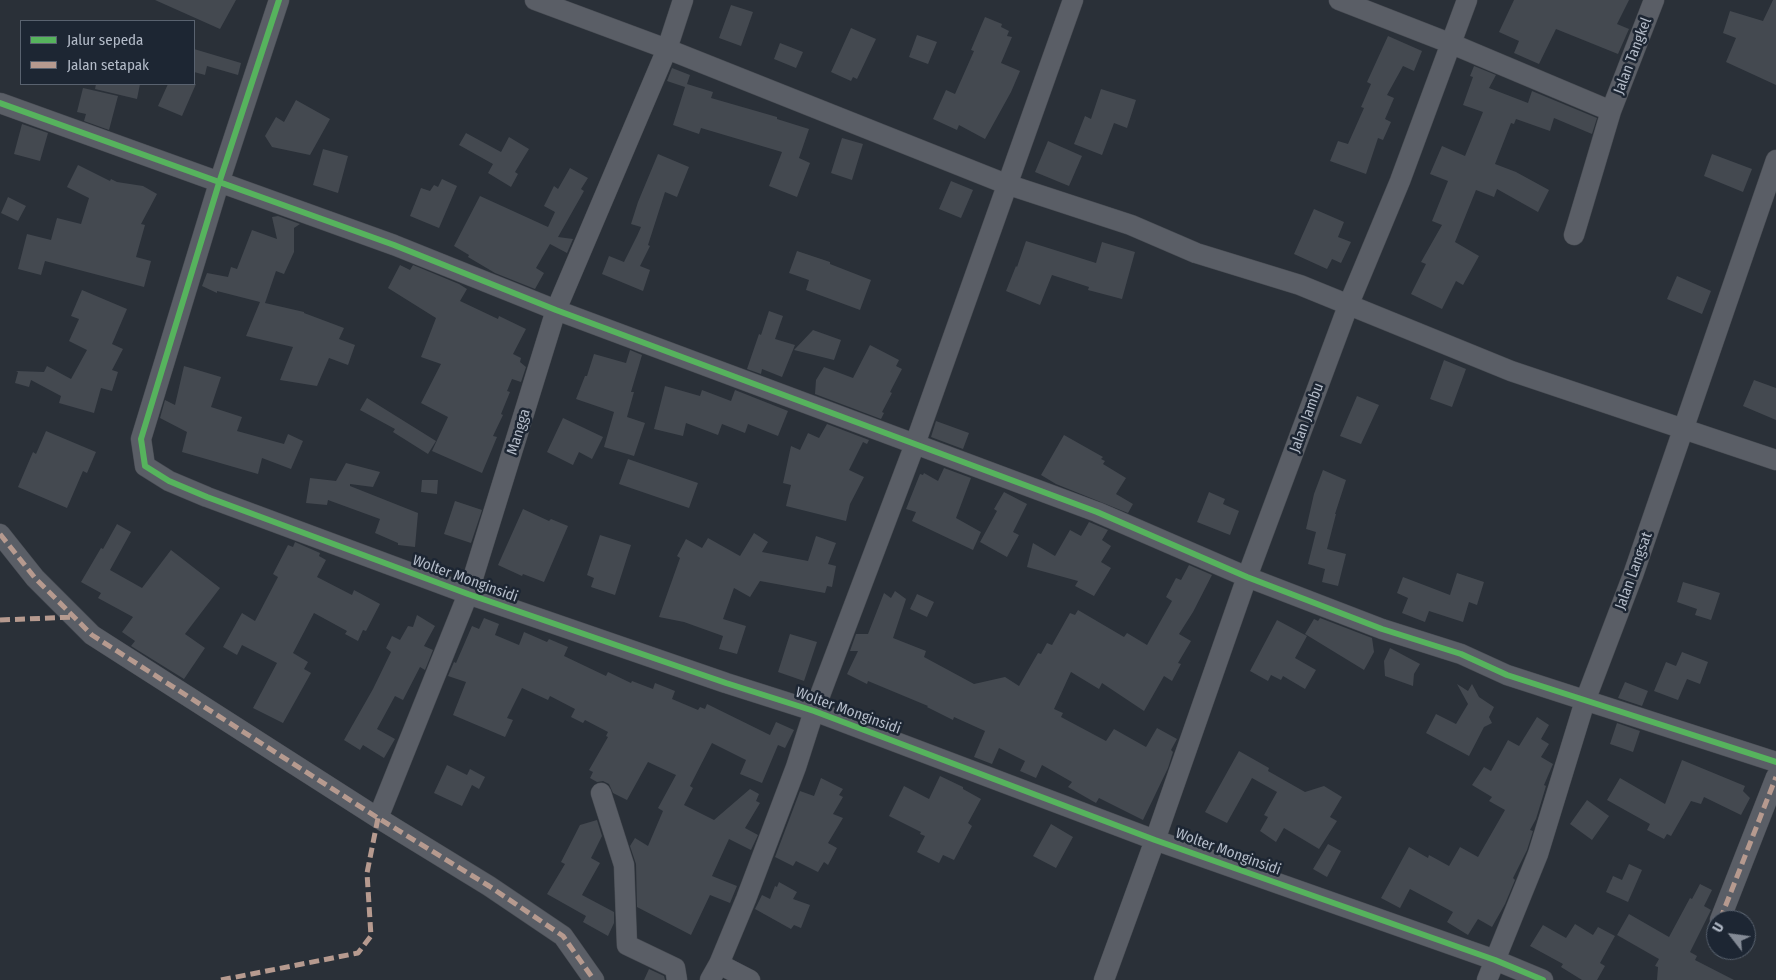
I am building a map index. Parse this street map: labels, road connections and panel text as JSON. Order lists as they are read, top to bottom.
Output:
{
  "streets": {
    "street": [
      "Jalan Tangkel",
      "Jalan Jambu",
      "Mangga",
      "Jalan Langsat",
      "Wolter Monginsidi"
    ]
  },
  "crossings": [
    ["Jalan Jambu", "Wolter Monginsidi"],
    ["Mangga", "Wolter Monginsidi"],
    ["Jalan Langsat", "Wolter Monginsidi"]
  ],
  "legend": ["Jalur sepeda", "Jalan setapak"],
  "north": "top left"
}
